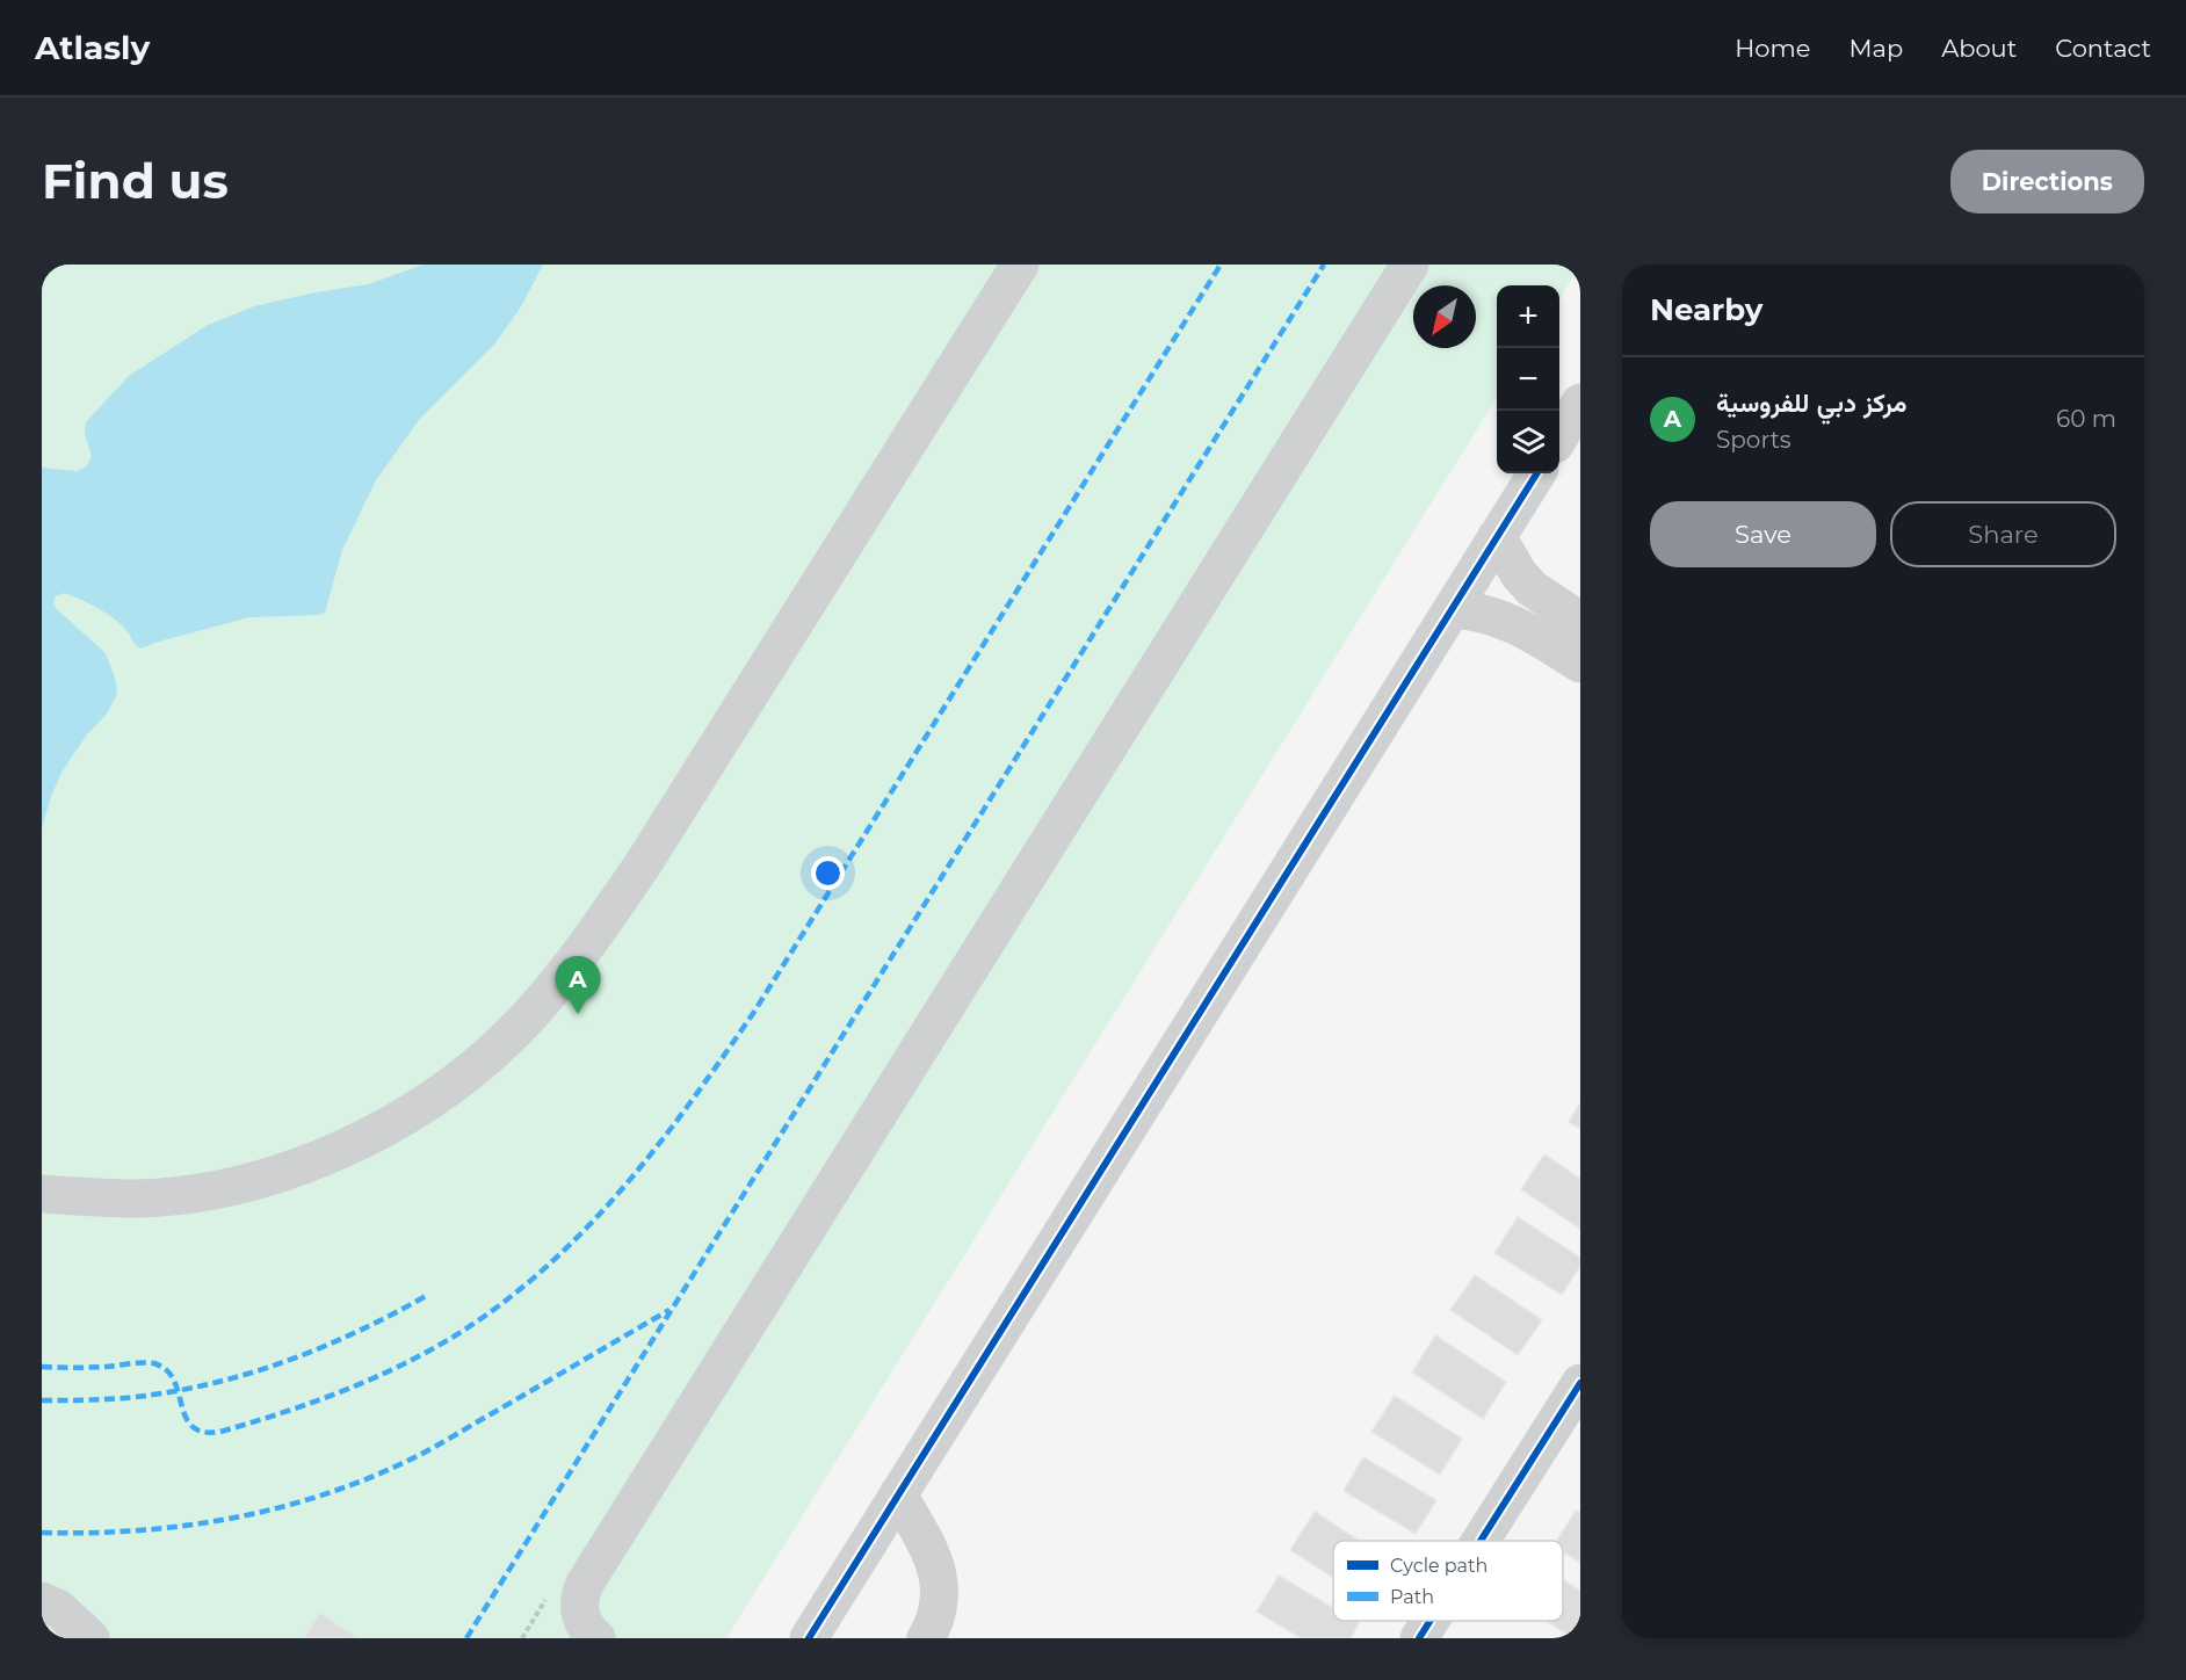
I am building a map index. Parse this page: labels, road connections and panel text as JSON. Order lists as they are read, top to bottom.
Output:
{
  "legend": ["Cycle path", "Path"],
  "north": "bottom left",
  "page": {
    "header": "Atlasly",
    "nav": [
      "Home",
      "Map",
      "About",
      "Contact"
    ],
    "buttons": [
      "Directions",
      ["Save", "Share"]
    ],
    "title": "Find us",
    "heading": "Nearby",
    "map_buttons": ["+", "−"],
    "list": [
      {
        "mark": "A",
        "name": "مركز دبي للفروسية",
        "note": "Sports",
        "value": "60 m"
      }
    ],
    "pins": "A"
  }
}
